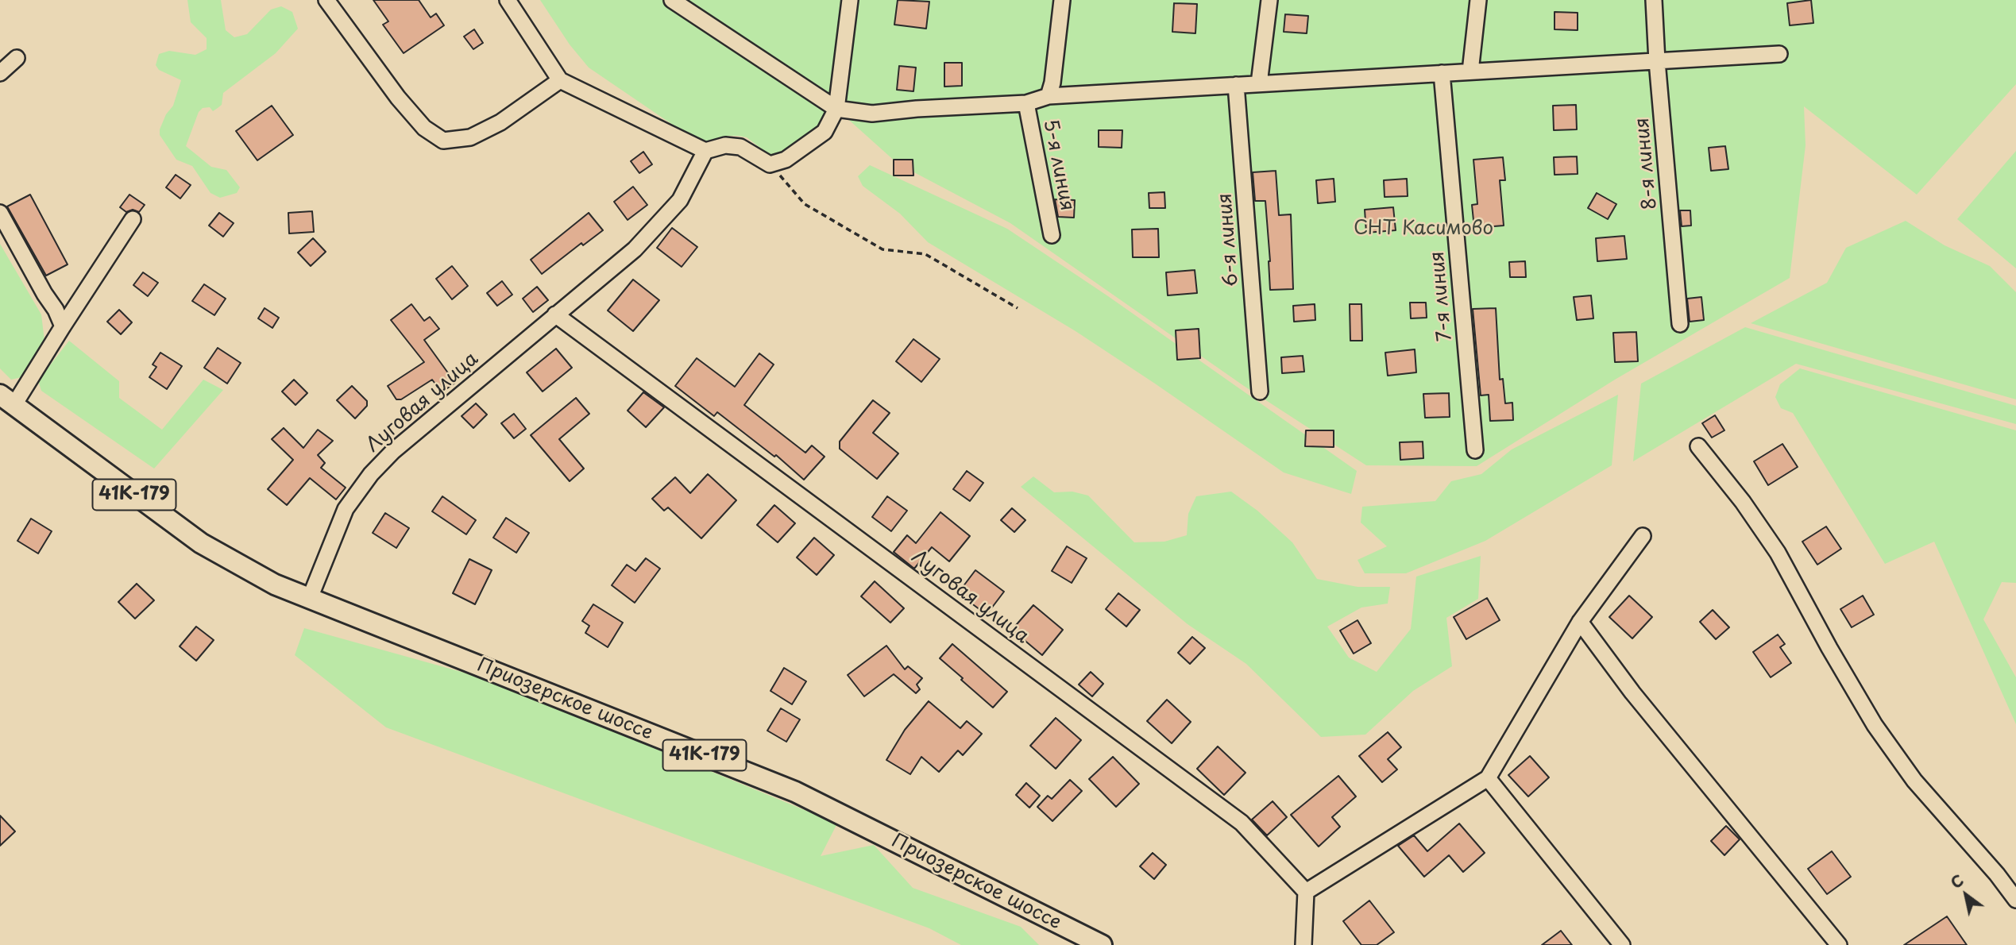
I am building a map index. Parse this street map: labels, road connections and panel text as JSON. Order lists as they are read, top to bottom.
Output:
{
  "streets": {
    "main road": ["41К-179", "Приозерское шоссе"],
    "street": [
      "8-я линия",
      "5-я линия",
      "6-я линия",
      "7-я линия",
      "Луговая улица"
    ]
  },
  "crossings": [
    ["Луговая улица", "Приозерское шоссе"]
  ],
  "parks": ["СНТ Касимово"],
  "north": "top left"
}
